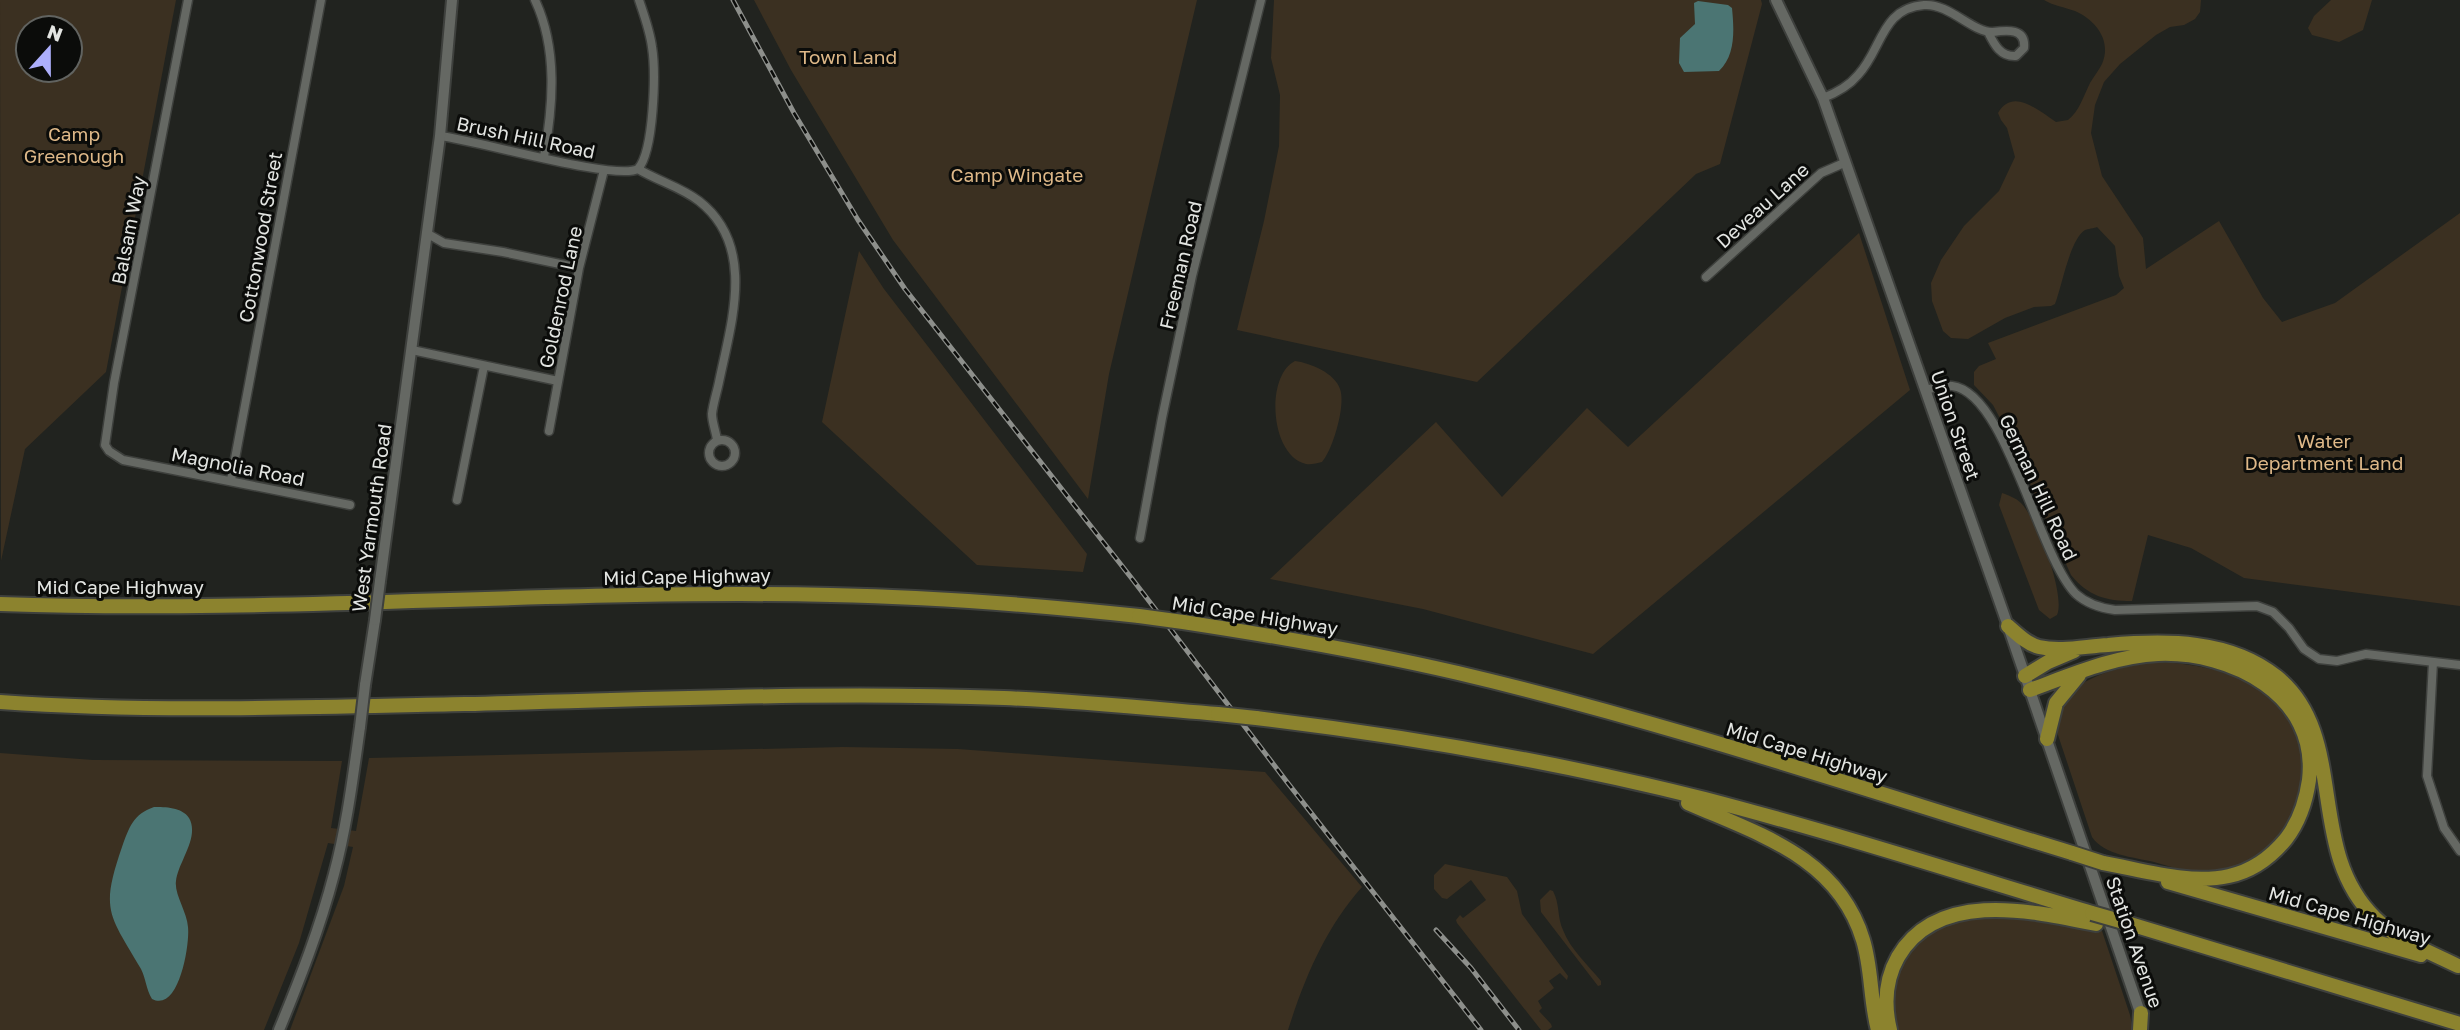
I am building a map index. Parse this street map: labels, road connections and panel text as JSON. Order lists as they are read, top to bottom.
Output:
{
  "streets": {
    "highway": ["Mid Cape Highway"],
    "main road": ["Union Street", "West Yarmouth Road", "Station Avenue"],
    "street": [
      "Brush Hill Road",
      "Deveau Lane",
      "Balsam Way",
      "Cottonwood Street",
      "Freeman Road",
      "Goldenrod Lane",
      "Magnolia Road",
      "German Hill Road"
    ]
  },
  "crossings": [
    ["Brush Hill Road", "Goldenrod Lane"],
    ["Brush Hill Road", "West Yarmouth Road"],
    ["Deveau Lane", "Union Street"],
    ["Balsam Way", "Magnolia Road"],
    ["Cottonwood Street", "Magnolia Road"],
    ["Union Street", "German Hill Road"],
    ["Union Street", "Mid Cape Highway"],
    ["Union Street", "Station Avenue"],
    ["Mid Cape Highway", "Station Avenue"]
  ],
  "parks": [
    "Town Land",
    "Camp Greenough",
    "Camp Wingate",
    "Water Department Land"
  ],
  "north": "top"
}
